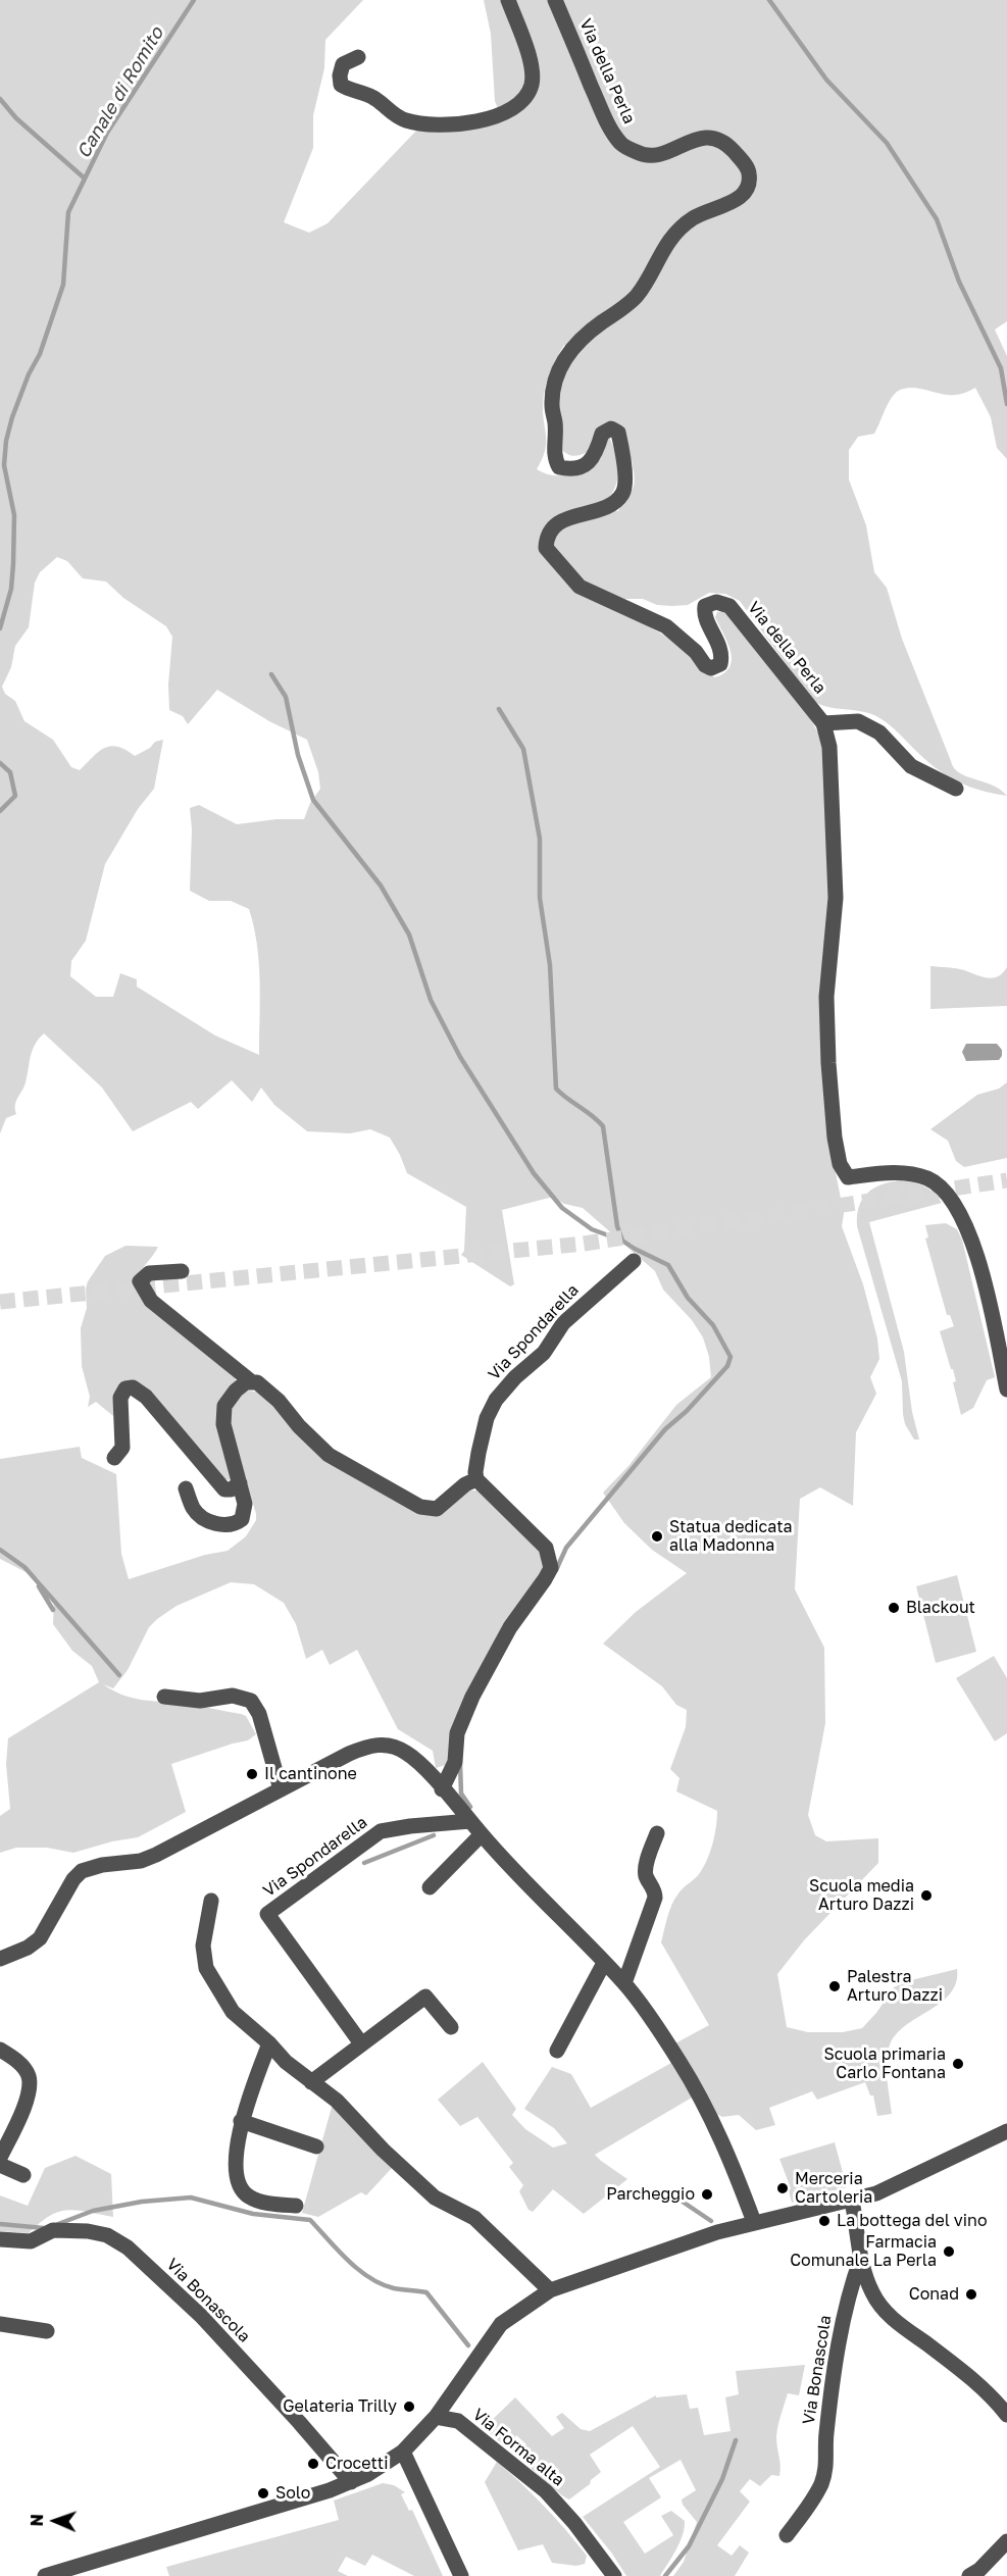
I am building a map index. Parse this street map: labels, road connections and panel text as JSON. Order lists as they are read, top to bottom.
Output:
{
  "streets": {
    "street": [
      "Via della Perla",
      "Via Spondarella",
      "Via Bonascola",
      "Via Forma alta"
    ]
  },
  "water": ["Canale di Romito"],
  "places": [
    "Statua dedicata alla Madonna",
    "Blackout",
    "Il cantinone",
    "Scuola media Arturo Dazzi",
    "Palestra Arturo Dazzi",
    "Scuola primaria Carlo Fontana",
    "Merceria Cartoleria",
    "Parcheggio",
    "La bottega del vino",
    "Farmacia Comunale La Perla",
    "Conad",
    "Gelateria Trilly",
    "Crocetti",
    "Solo"
  ],
  "north": "left"
}
